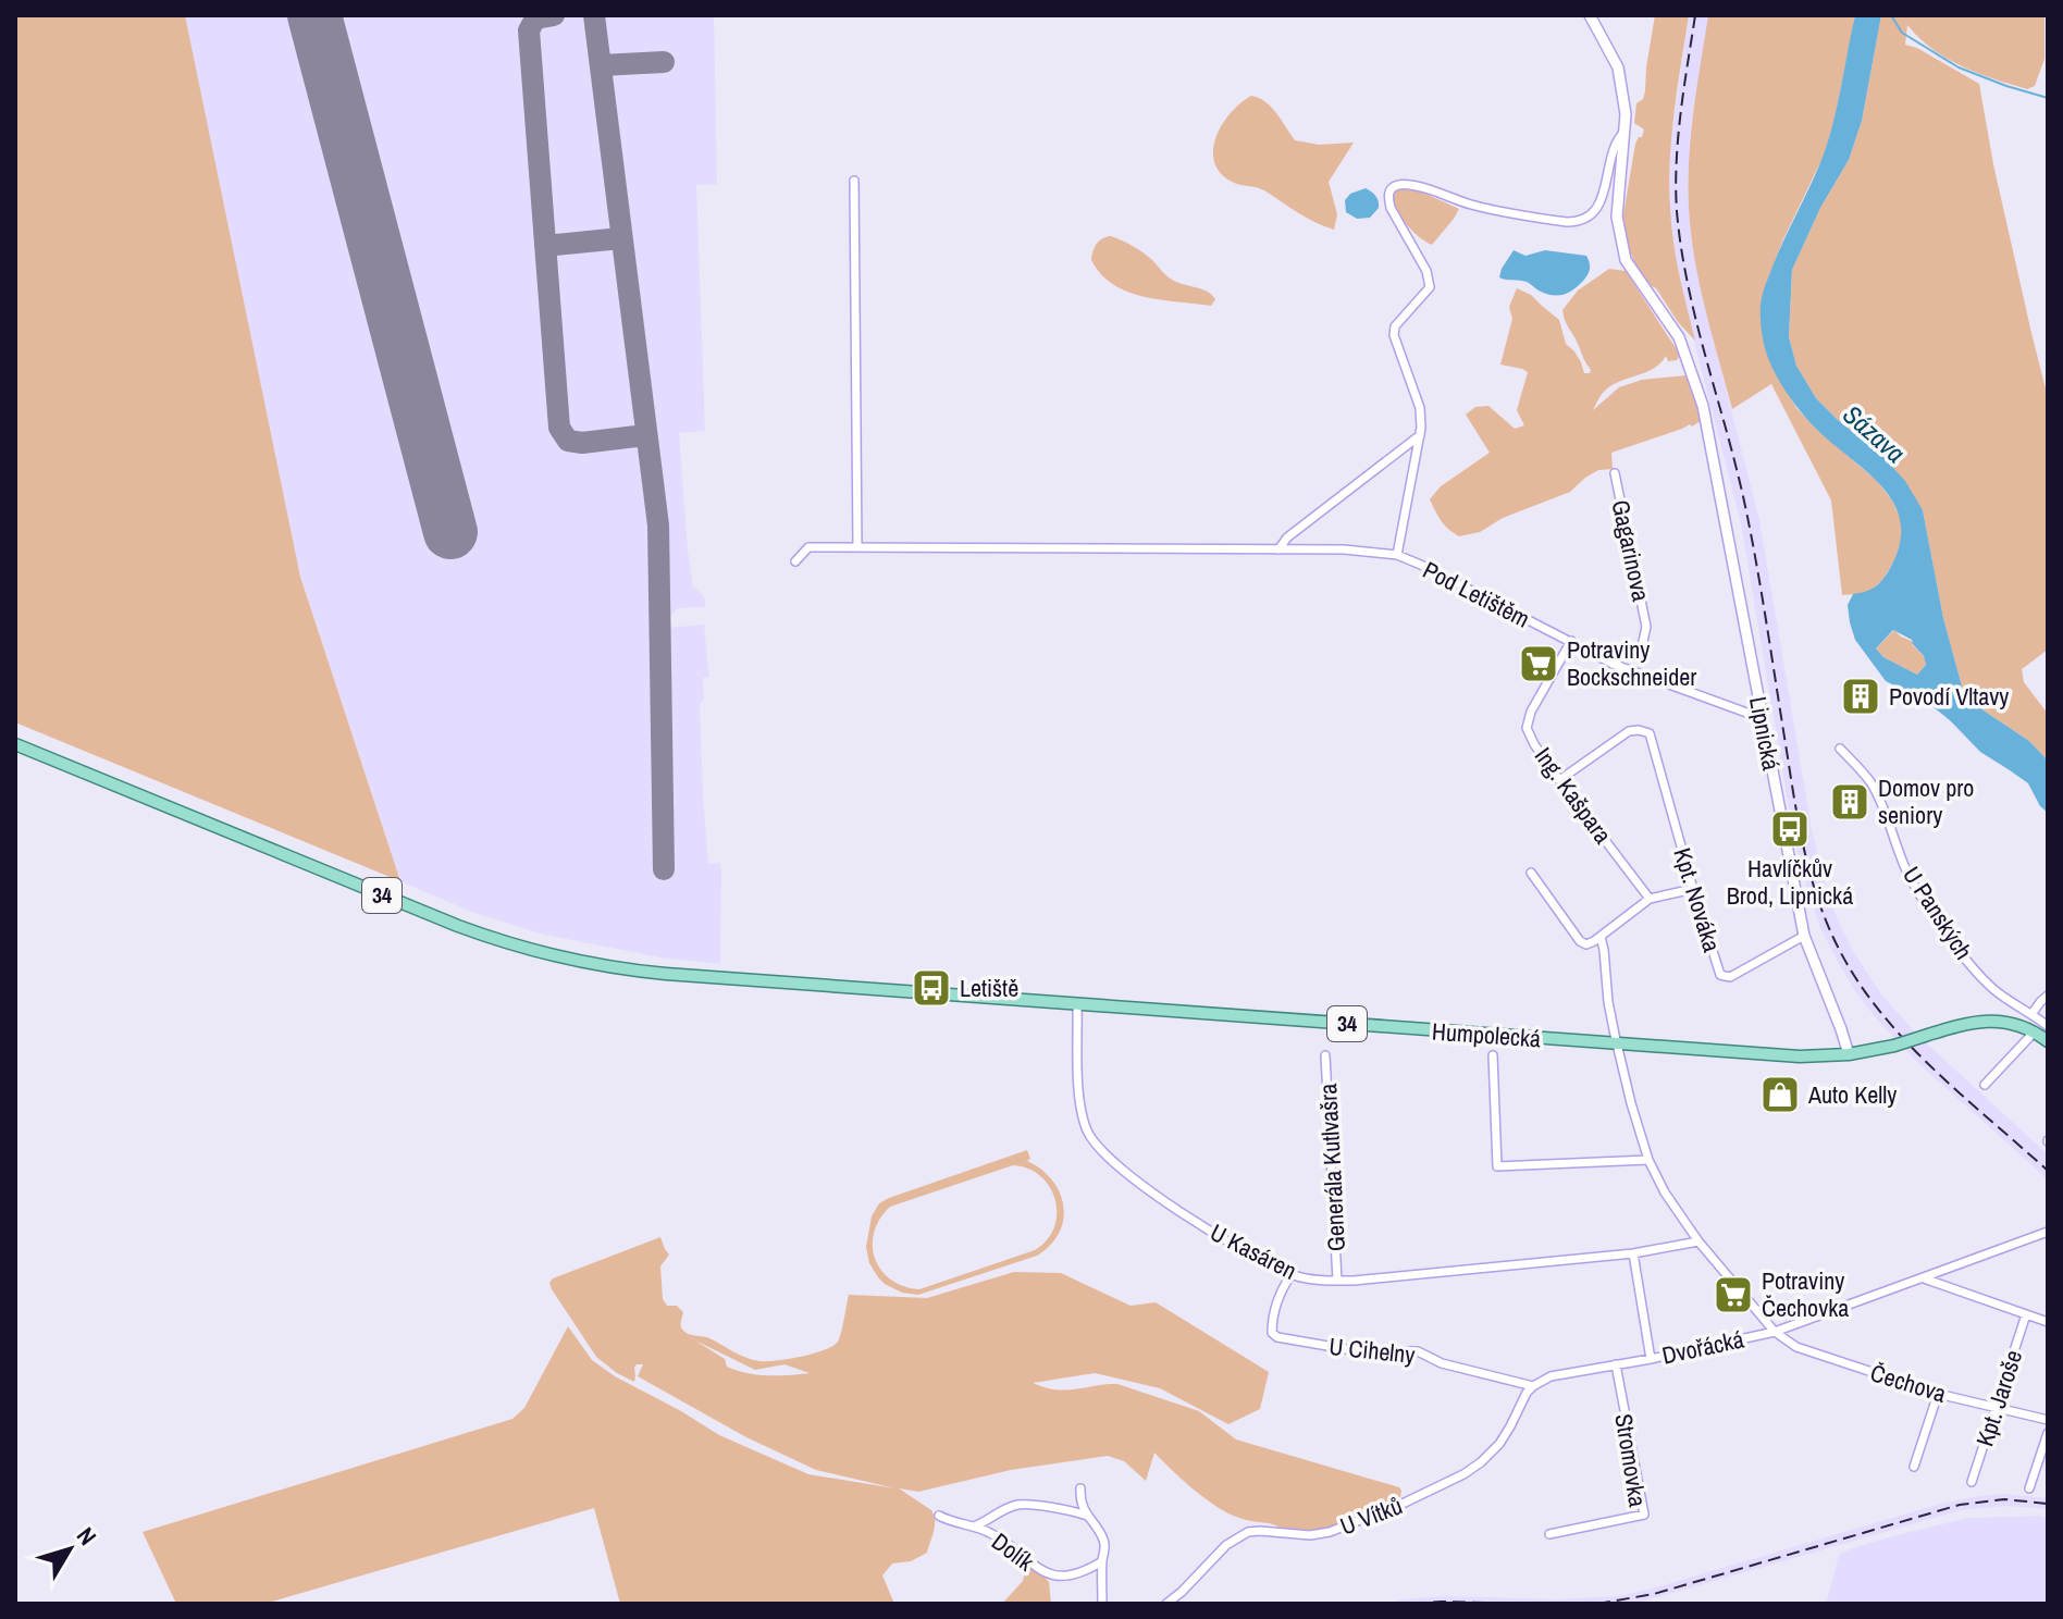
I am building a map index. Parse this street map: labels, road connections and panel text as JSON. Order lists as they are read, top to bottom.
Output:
{
  "streets": {
    "main road": ["34", "Humpolecká"],
    "street": [
      "Gagarinova",
      "Pod Letištěm",
      "Lipnická",
      "Ing. Kašpara",
      "Kpt. Nováka",
      "U Panských",
      "Generála Kutlvašra",
      "U Kasáren",
      "Dvořácká",
      "U Cihelny",
      "Čechova",
      "Kpt. Jaroše",
      "Stromovka",
      "U Vítků",
      "Dolík"
    ]
  },
  "crossings": [
    ["Gagarinova", "Pod Letištěm"],
    ["Pod Letištěm", "Lipnická"],
    ["Pod Letištěm", "Ing. Kašpara"],
    ["Lipnická", "Kpt. Nováka"],
    ["Lipnická", "Humpolecká"],
    ["Ing. Kašpara", "Kpt. Nováka"],
    ["34", "Humpolecká"],
    ["34", "U Kasáren"],
    ["Humpolecká", "U Kasáren"],
    ["Generála Kutlvašra", "U Kasáren"],
    ["U Kasáren", "U Cihelny"],
    ["Dvořácká", "U Cihelny"],
    ["Dvořácká", "Čechova"],
    ["Dvořácká", "Stromovka"],
    ["Dvořácká", "U Vítků"],
    ["U Cihelny", "U Vítků"],
    ["Čechova", "Kpt. Jaroše"]
  ],
  "water": ["Sázava"],
  "places": {
    "supermarket": ["Potraviny Bockschneider", "Potraviny Čechovka"],
    "building": ["Povodí Vltavy", "Domov pro seniory"],
    "bus stop": ["Havlíčkův Brod, Lipnická", "Letiště"],
    "shop": ["Auto Kelly"]
  },
  "north": "top right"
}
